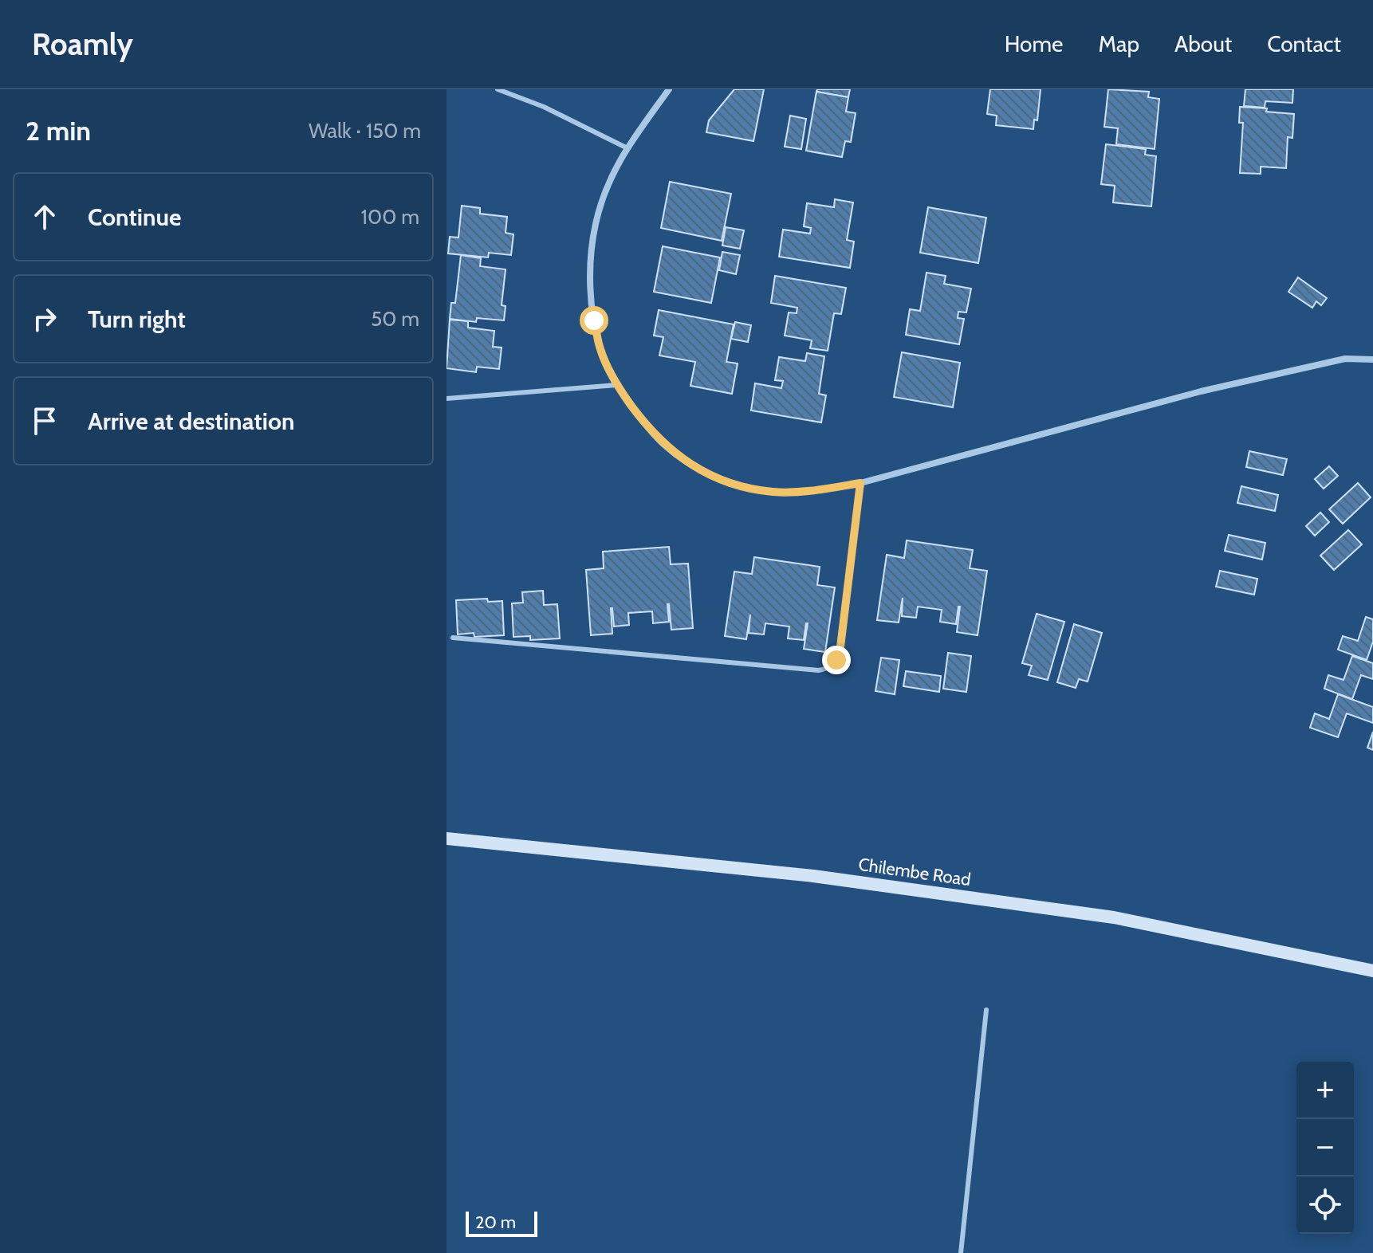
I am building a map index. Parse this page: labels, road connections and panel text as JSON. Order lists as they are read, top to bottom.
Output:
{
  "streets": {
    "main road": ["Chilembe Road"]
  },
  "scale_bar": "20 m",
  "page": {
    "header": "Roamly",
    "nav": [
      "Home",
      "Map",
      "About",
      "Contact"
    ],
    "heading": ["2 min", "Walk · 150 m"],
    "list": [
      ["Continue", "100 m"],
      ["Turn right", "50 m"],
      "Arrive at destination"
    ],
    "map_buttons": ["+", "−"],
    "scale": "20 m"
  }
}
